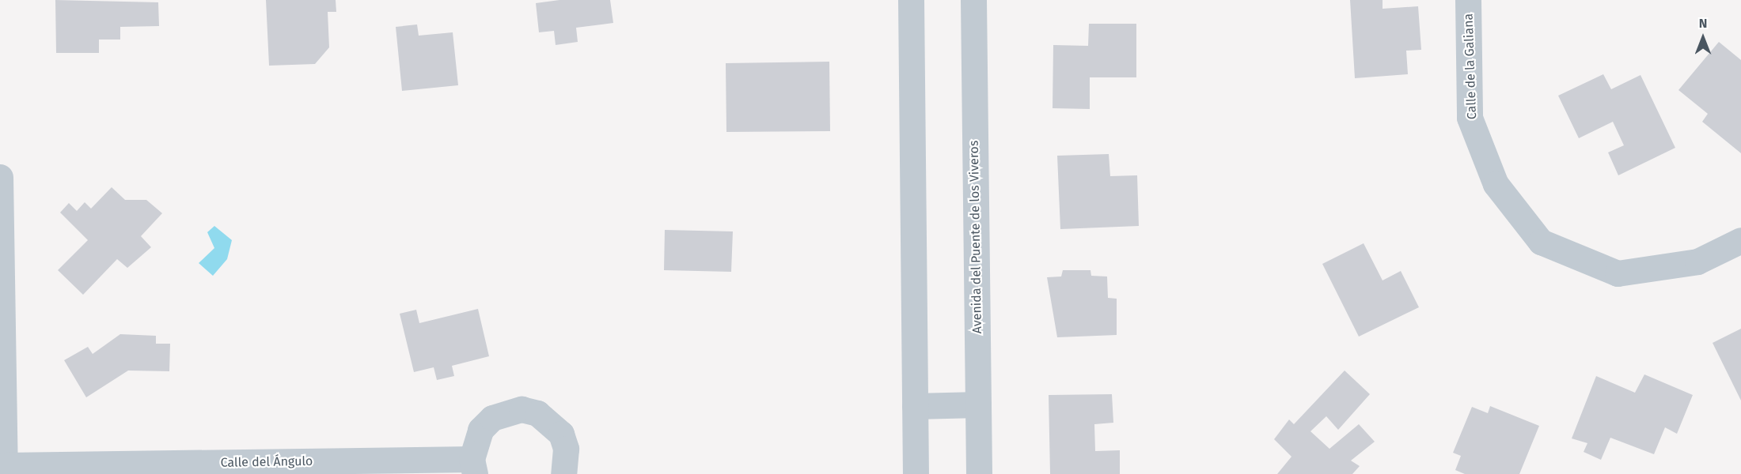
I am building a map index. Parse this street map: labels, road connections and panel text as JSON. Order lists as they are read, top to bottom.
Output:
{
  "streets": {
    "street": ["Calle de la Galiana", "Avenida del Puente de los Viveros", "Calle del Ángulo"]
  },
  "north": "top"
}
